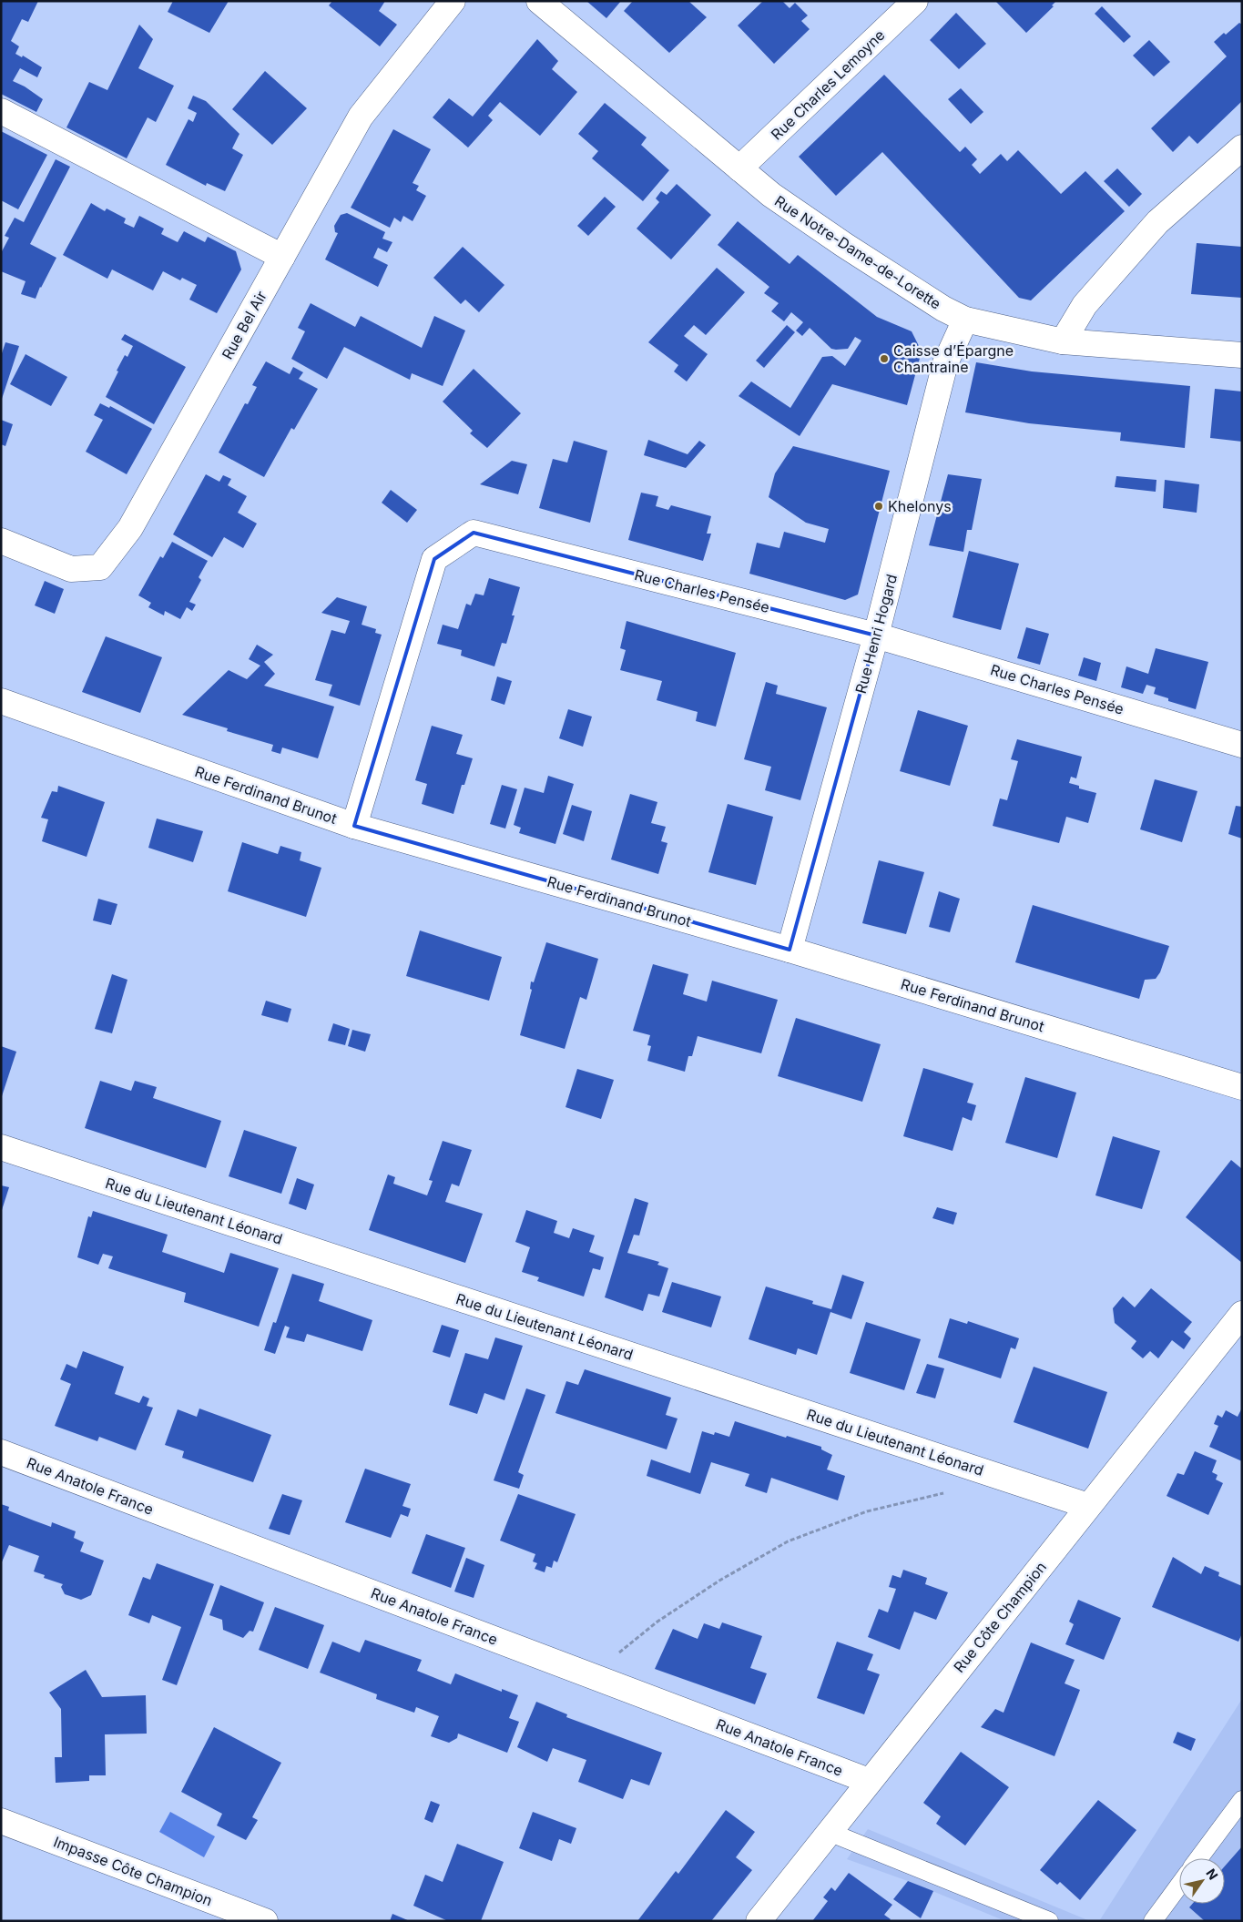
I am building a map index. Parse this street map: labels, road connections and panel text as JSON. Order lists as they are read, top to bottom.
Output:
{
  "streets": {
    "street": [
      "Rue Charles Lemoyne",
      "Rue Notre-Dame-de-Lorette",
      "Rue Bel Air",
      "Rue Charles Pensée",
      "Rue Henri Hogard",
      "Rue Ferdinand Brunot",
      "Rue du Lieutenant Léonard",
      "Rue Anatole France",
      "Rue Côte Champion",
      "Impasse Côte Champion"
    ]
  },
  "crossings": [
    ["Rue Charles Lemoyne", "Rue Notre-Dame-de-Lorette"],
    ["Rue Notre-Dame-de-Lorette", "Rue Henri Hogard"],
    ["Rue Charles Pensée", "Rue Henri Hogard"],
    ["Rue Charles Pensée", "Rue Ferdinand Brunot"],
    ["Rue Henri Hogard", "Rue Ferdinand Brunot"],
    ["Rue du Lieutenant Léonard", "Rue Côte Champion"],
    ["Rue Anatole France", "Rue Côte Champion"]
  ],
  "places": ["Caisse d’Épargne Chantraine", "Khelonys"],
  "north": "top right"
}
